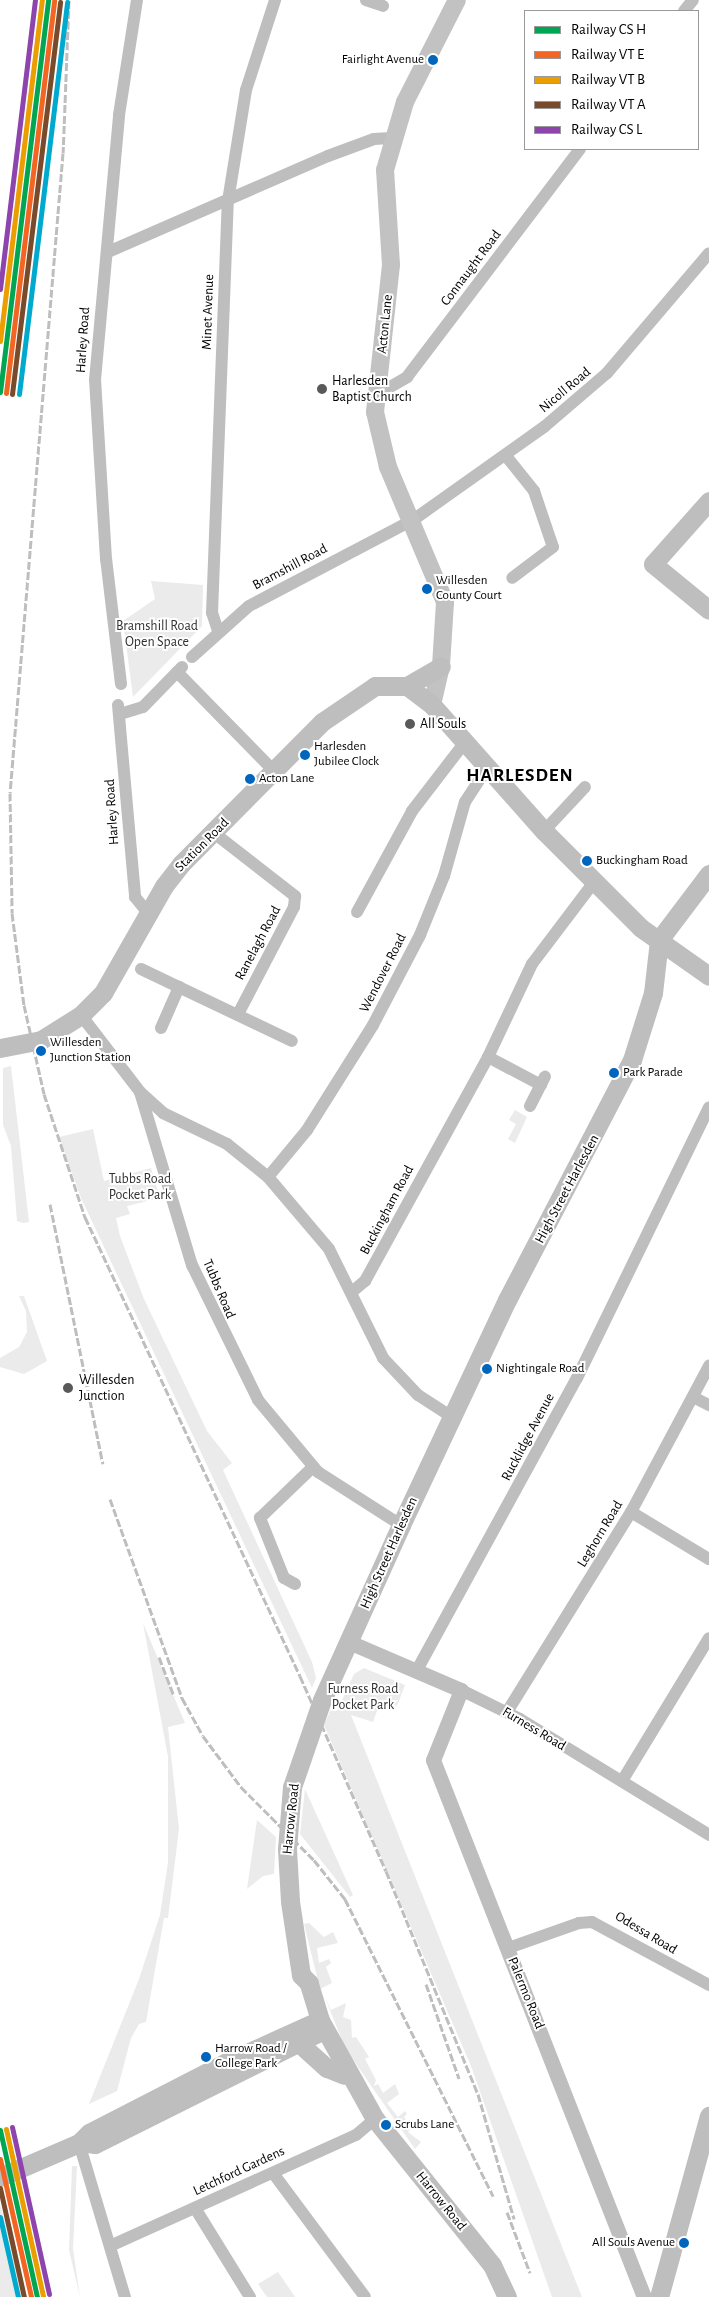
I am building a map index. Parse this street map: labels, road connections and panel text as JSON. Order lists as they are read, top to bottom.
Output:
{
  "streets": {
    "main road": [
      "Acton Lane",
      "Station Road",
      "High Street Harlesden",
      "Harrow Road"
    ],
    "street": [
      "Connaught Road",
      "Minet Avenue",
      "Harley Road",
      "Nicoll Road",
      "Bramshill Road",
      "Ranelagh Road",
      "Wendover Road",
      "Buckingham Road",
      "Tubbs Road",
      "Rucklidge Avenue",
      "Leghorn Road",
      "Furness Road",
      "Odessa Road",
      "Palermo Road",
      "Letchford Gardens"
    ]
  },
  "crossings": [
    ["Connaught Road", "Acton Lane"],
    ["Minet Avenue", "Bramshill Road"],
    ["Acton Lane", "Nicoll Road"],
    ["Acton Lane", "Bramshill Road"],
    ["Harley Road", "Station Road"],
    ["Nicoll Road", "Bramshill Road"],
    ["Station Road", "Ranelagh Road"],
    ["Station Road", "Tubbs Road"],
    ["High Street Harlesden", "Tubbs Road"],
    ["High Street Harlesden", "Furness Road"],
    ["High Street Harlesden", "Harrow Road"],
    ["Rucklidge Avenue", "Furness Road"],
    ["Leghorn Road", "Furness Road"],
    ["Furness Road", "Harrow Road"],
    ["Furness Road", "Palermo Road"],
    ["Harrow Road", "Letchford Gardens"],
    ["Odessa Road", "Palermo Road"]
  ],
  "districts": ["HARLESDEN"],
  "parks": ["Bramshill Road Open Space", "Tubbs Road Pocket Park", "Furness Road Pocket Park"],
  "places": [
    "Fairlight Avenue",
    "Harlesden Baptist Church",
    "Willesden County Court",
    "All Souls",
    "Harlesden Jubilee Clock",
    "Acton Lane",
    "Buckingham Road",
    "Willesden Junction Station",
    "Park Parade",
    "Nightingale Road",
    "Willesden Junction",
    "Harrow Road / College Park",
    "Scrubs Lane",
    "All Souls Avenue"
  ],
  "legend": [
    "Railway CS H",
    "Railway VT E",
    "Railway VT B",
    "Railway VT A",
    "Railway CS L"
  ]
}
